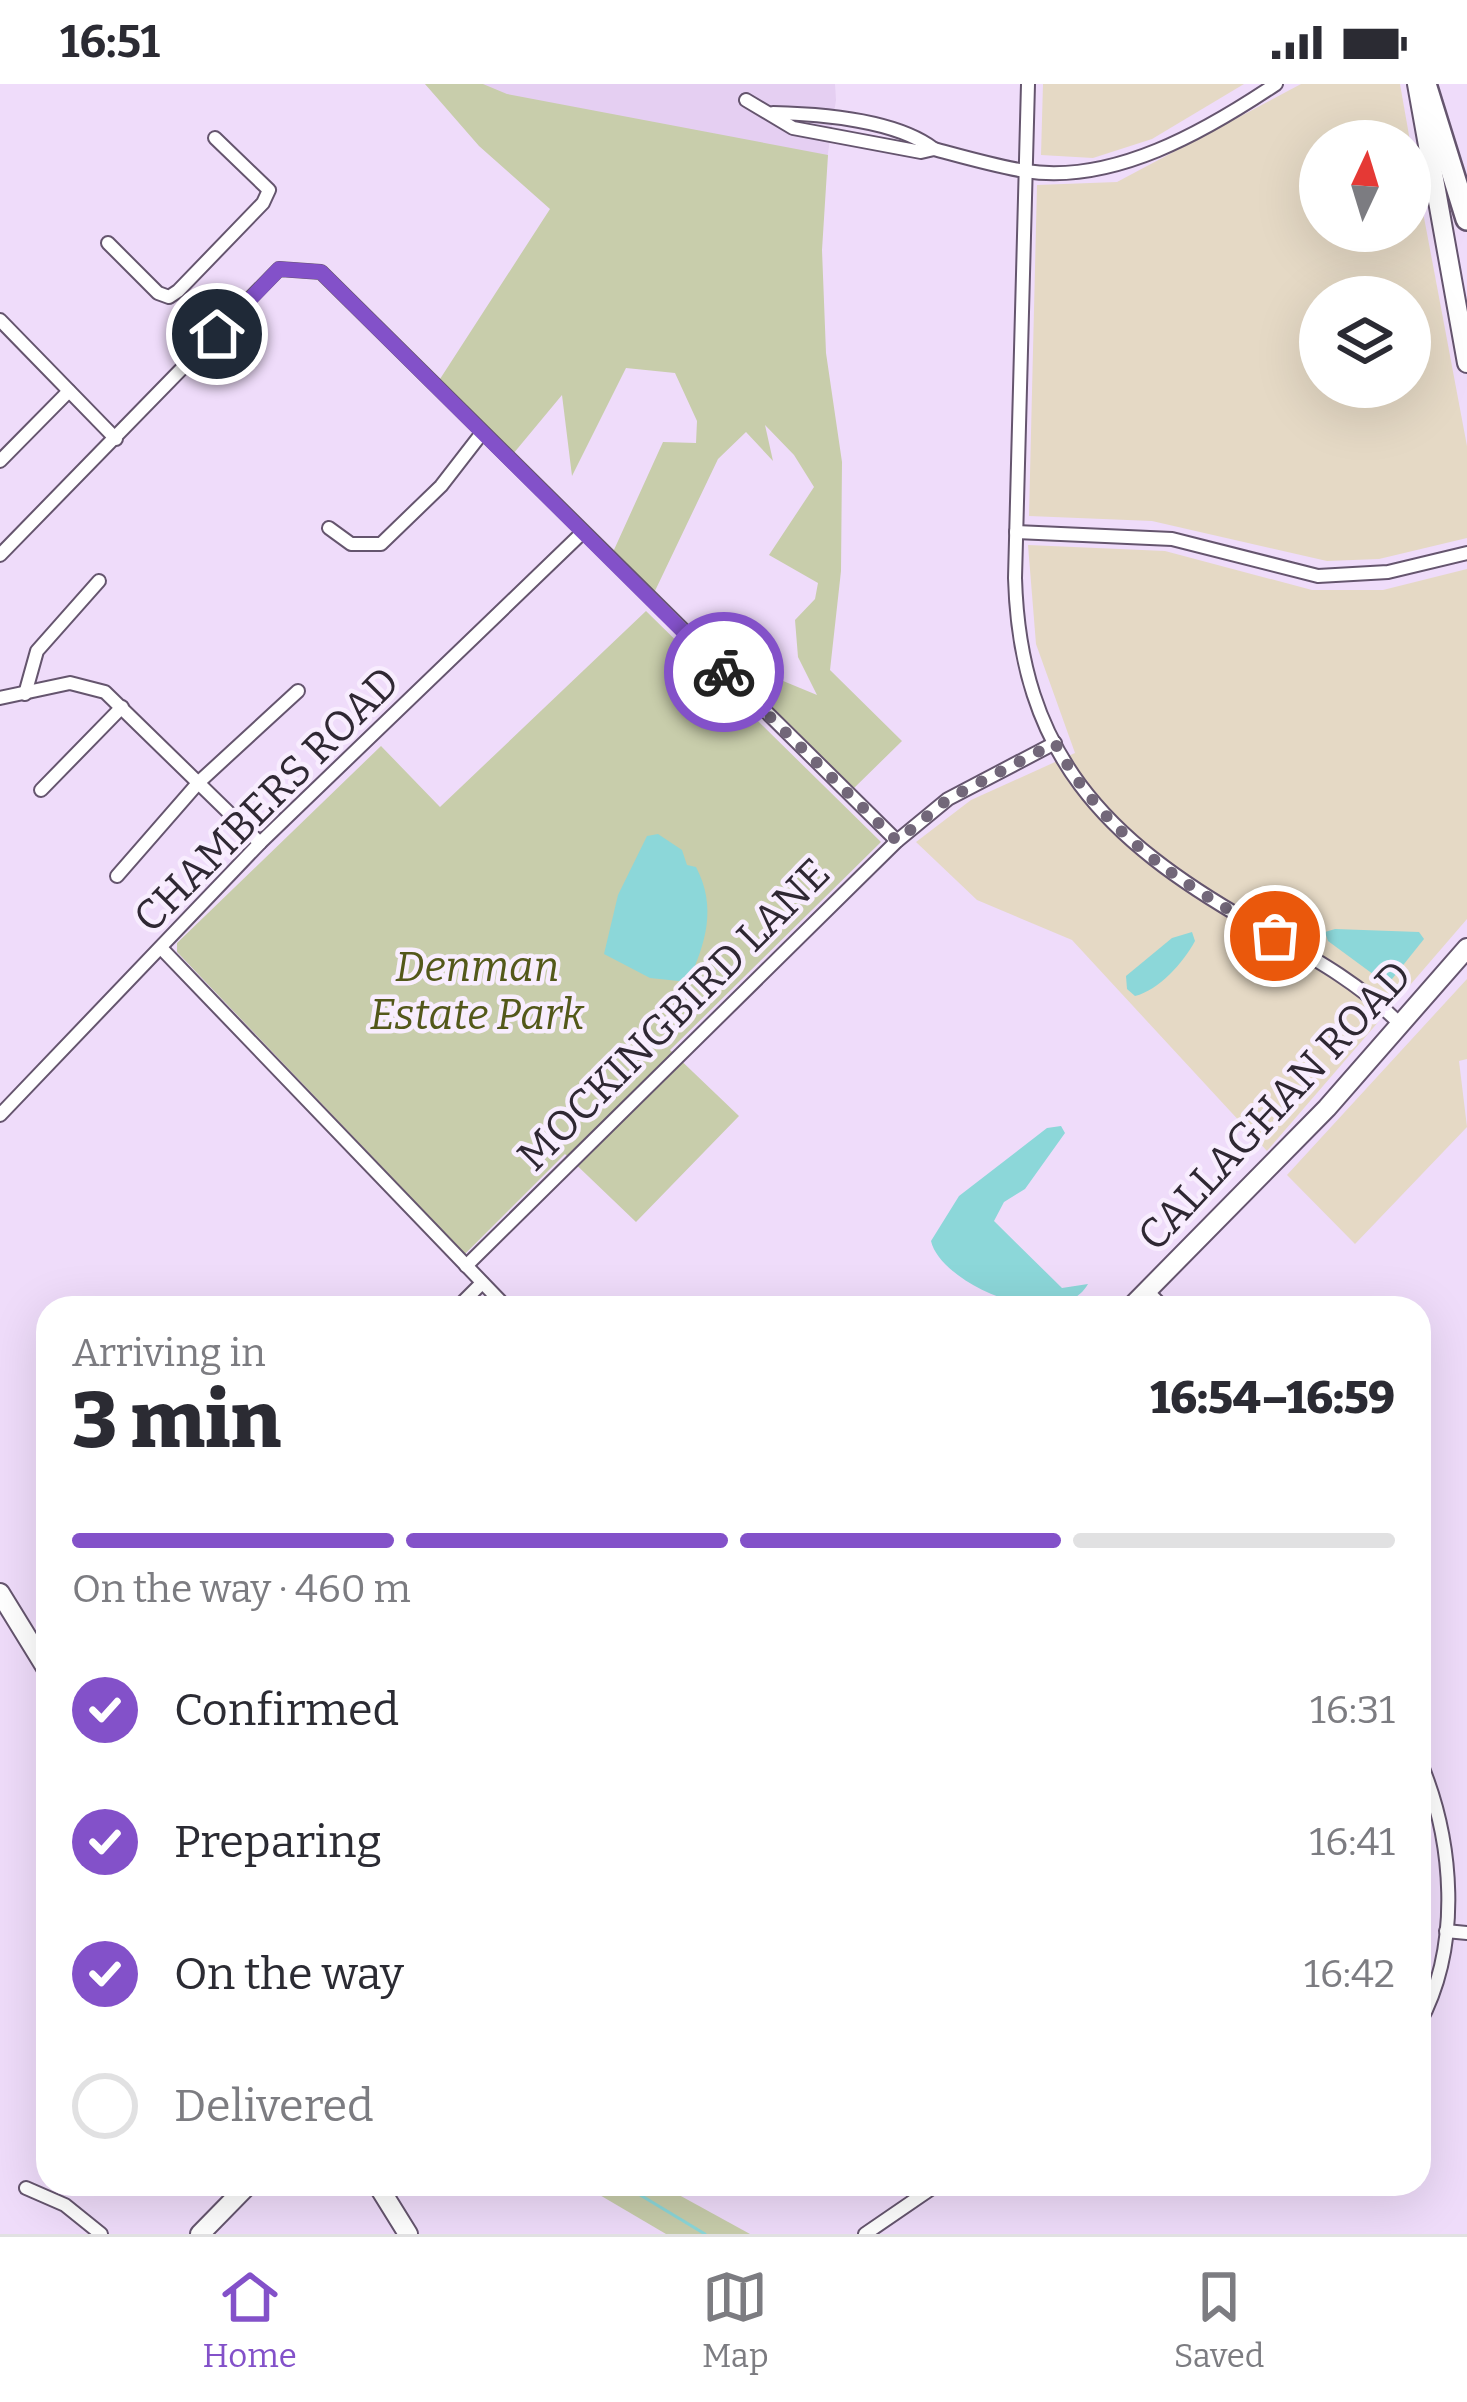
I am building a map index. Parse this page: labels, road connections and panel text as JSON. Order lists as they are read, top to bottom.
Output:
{
  "streets": {
    "main road": ["CALLAGHAN ROAD"],
    "street": ["CHAMBERS ROAD", "MOCKINGBIRD LANE"]
  },
  "parks": ["Denman Estate Park"],
  "north": "top",
  "page": {
    "status": "16:51",
    "heading": ["3 min", "Arriving in", "16:54–16:59"],
    "bar": "On the way · 460 m",
    "list": [
      ["Confirmed", "16:31"],
      ["Preparing", "16:41"],
      ["On the way", "16:42"],
      "Delivered"
    ],
    "tabs": ["Home", "Map", "Saved"]
  }
}
